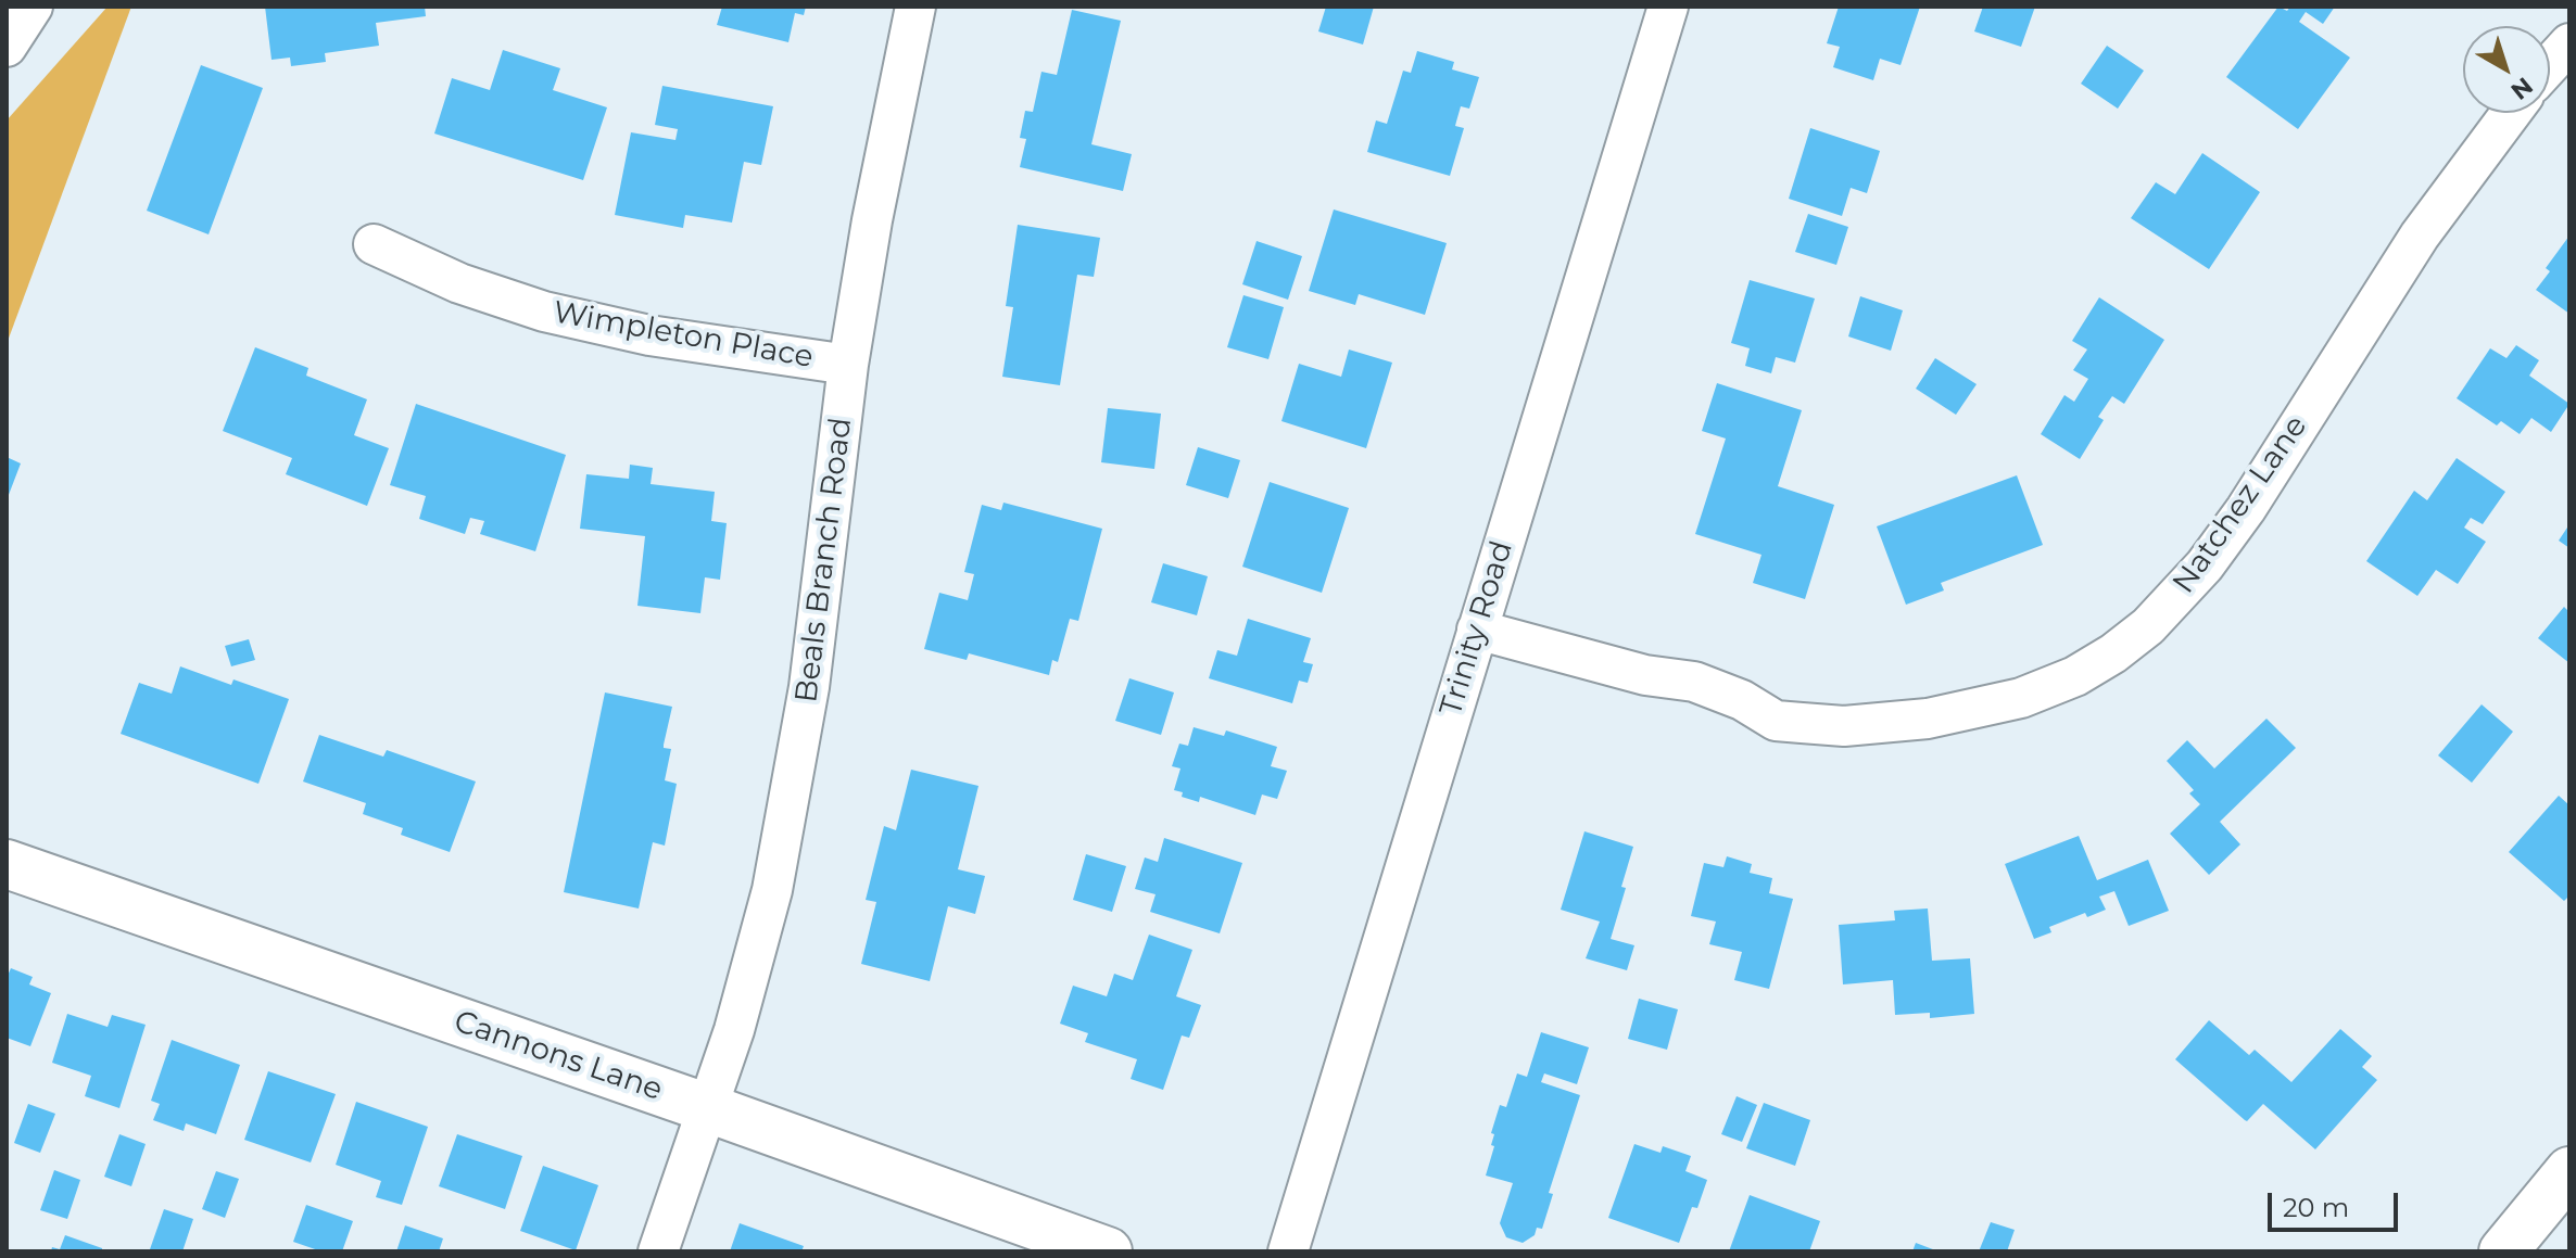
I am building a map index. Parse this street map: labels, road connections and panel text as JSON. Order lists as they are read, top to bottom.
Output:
{
  "streets": {
    "main road": ["Cannons Lane"],
    "street": [
      "Wimpleton Place",
      "Natchez Lane",
      "Beals Branch Road",
      "Trinity Road"
    ]
  },
  "crossings": [
    ["Wimpleton Place", "Beals Branch Road"],
    ["Natchez Lane", "Trinity Road"],
    ["Beals Branch Road", "Cannons Lane"]
  ],
  "scale_bar": "20 m",
  "north": "bottom right"
}
